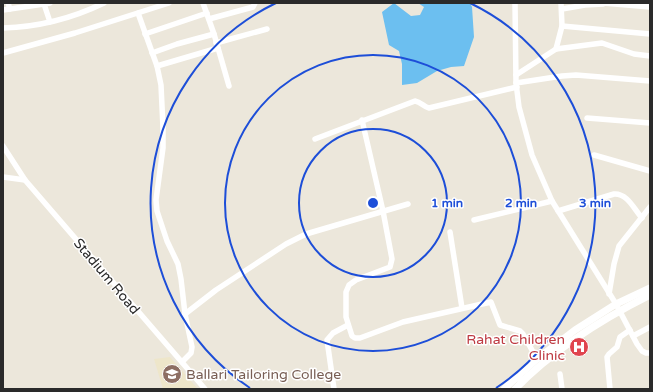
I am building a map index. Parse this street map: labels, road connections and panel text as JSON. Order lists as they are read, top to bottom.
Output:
{
  "streets": {
    "street": ["Stadium Road"]
  },
  "places": {
    "hospital": ["Rahat Children Clinic"],
    "school or university": ["Ballari Tailoring College"]
  },
  "rings": ["1 min", "2 min", "3 min"]
}
